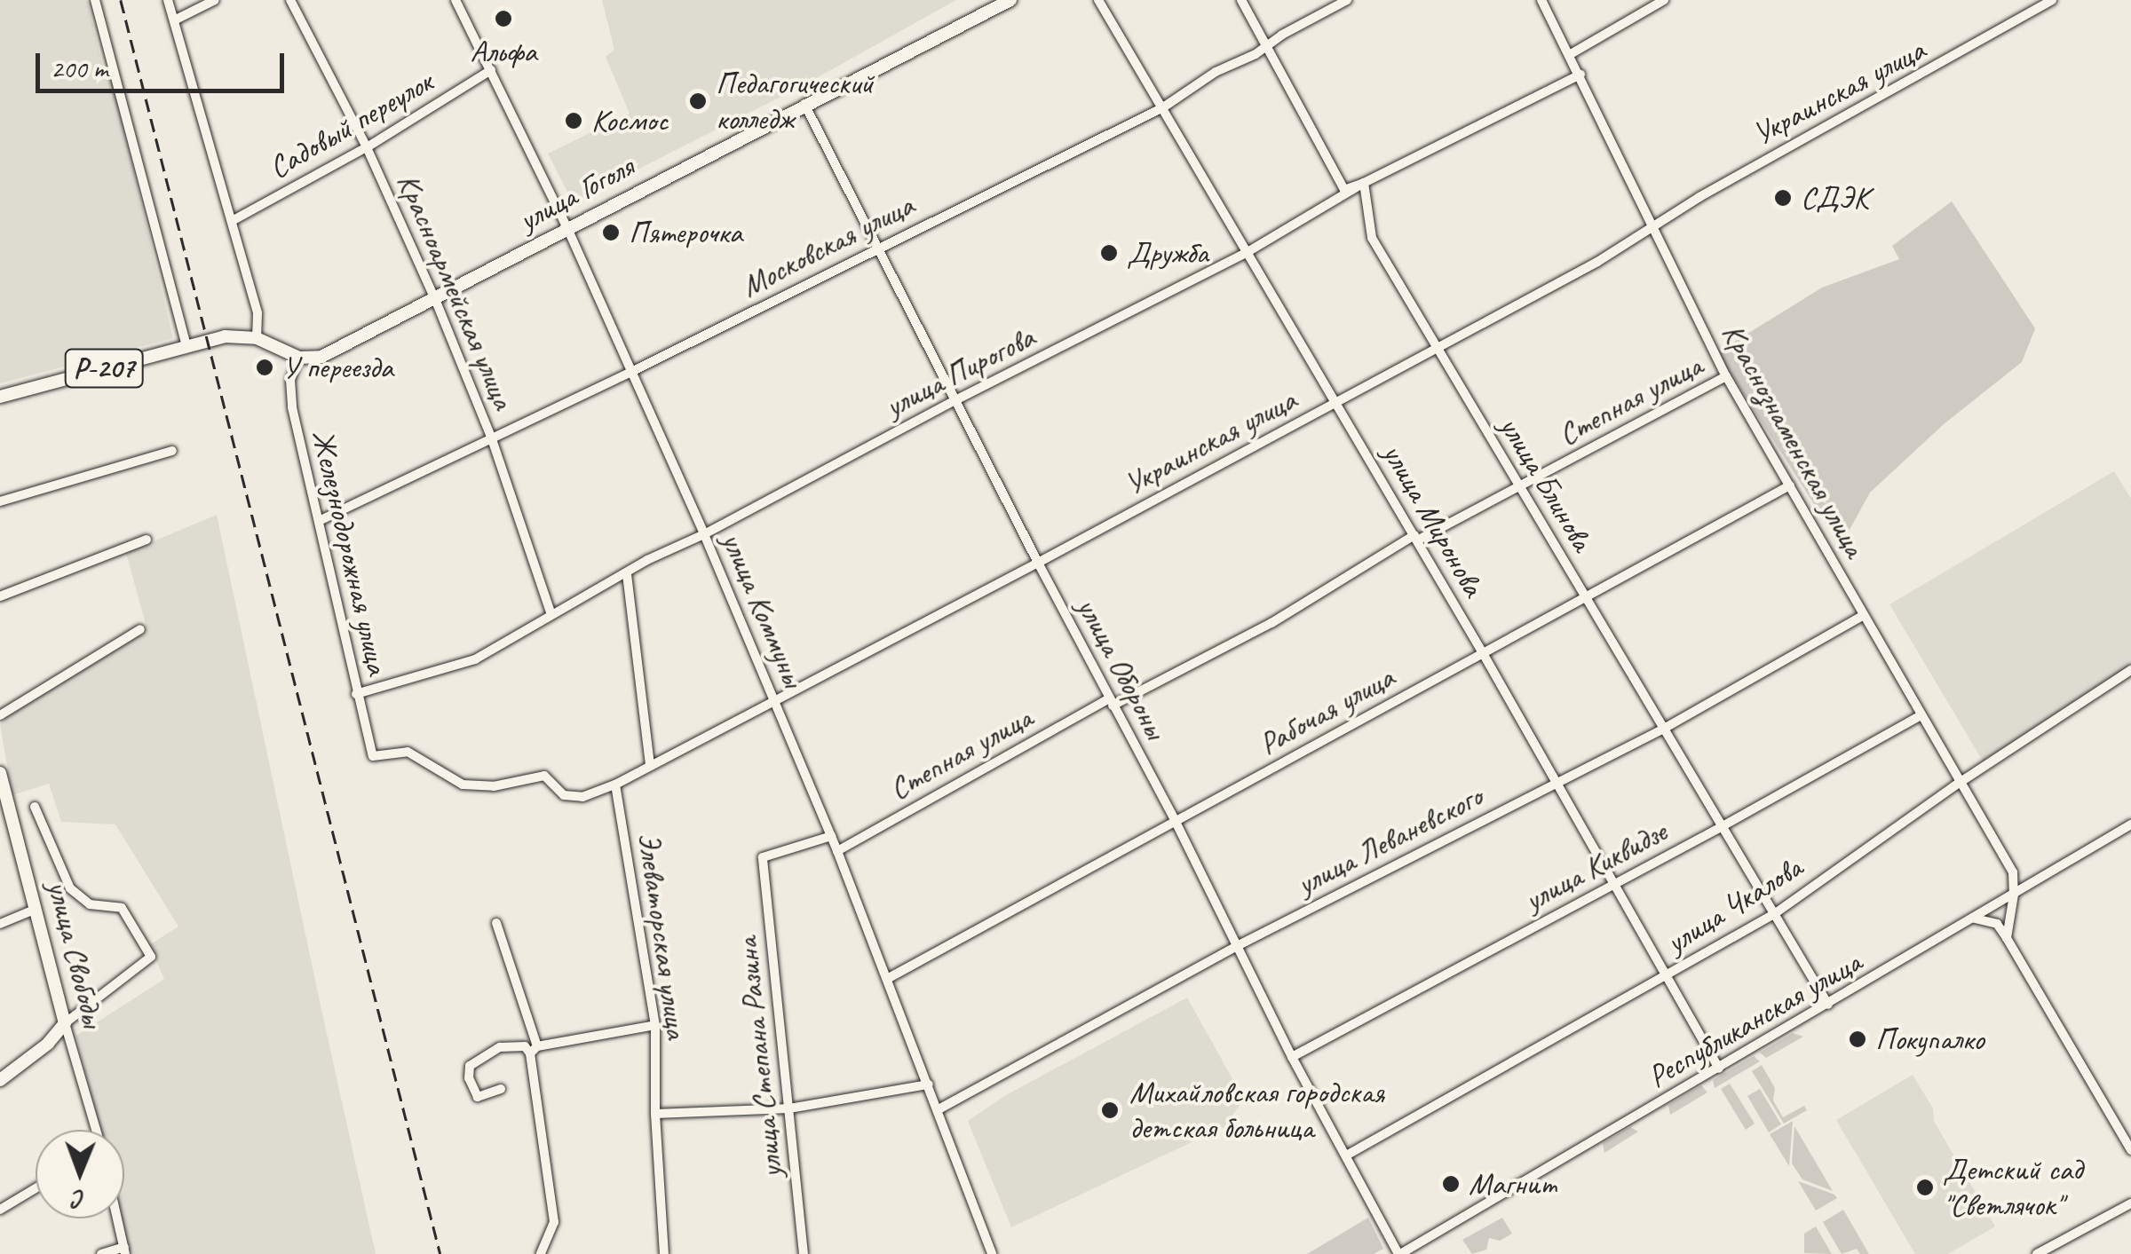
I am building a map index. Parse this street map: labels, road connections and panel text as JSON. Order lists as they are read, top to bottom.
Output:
{
  "streets": {
    "main road": ["улица Гоголя", "Р-207", "улица Свободы"],
    "street": [
      "Украинская улица",
      "Садовый переулок",
      "Московская улица",
      "Красноармейская улица",
      "улица Пирогова",
      "Степная улица",
      "Краснознаменская улица",
      "улица Блинова",
      "улица Миронова",
      "Железнодорожная улица",
      "улица Коммуны",
      "улица Обороны",
      "Рабочая улица",
      "улица Леваневского",
      "улица Киквидзе",
      "улица Чкалова",
      "Элеваторская улица",
      "Республиканская улица",
      "улица Степана Разина"
    ]
  },
  "crossings": [
    ["Украинская улица", "Краснознаменская улица"],
    ["Украинская улица", "улица Блинова"],
    ["Украинская улица", "улица Миронова"],
    ["Украинская улица", "Железнодорожная улица"],
    ["Украинская улица", "улица Коммуны"],
    ["Украинская улица", "улица Обороны"],
    ["Украинская улица", "Элеваторская улица"],
    ["Садовый переулок", "Красноармейская улица"],
    ["Садовый переулок", "улица Коммуны"],
    ["улица Гоголя", "Красноармейская улица"],
    ["улица Гоголя", "Р-207"],
    ["улица Гоголя", "Железнодорожная улица"],
    ["улица Гоголя", "улица Коммуны"],
    ["улица Гоголя", "улица Обороны"],
    ["Московская улица", "Красноармейская улица"],
    ["Московская улица", "улица Миронова"],
    ["Московская улица", "Железнодорожная улица"],
    ["Московская улица", "улица Коммуны"],
    ["Московская улица", "улица Обороны"],
    ["Красноармейская улица", "улица Пирогова"],
    ["Р-207", "Железнодорожная улица"],
    ["улица Пирогова", "Краснознаменская улица"],
    ["улица Пирогова", "улица Блинова"],
    ["улица Пирогова", "улица Миронова"],
    ["улица Пирогова", "Железнодорожная улица"],
    ["улица Пирогова", "улица Коммуны"],
    ["улица Пирогова", "улица Обороны"],
    ["Степная улица", "Краснознаменская улица"],
    ["Степная улица", "улица Блинова"],
    ["Степная улица", "улица Миронова"],
    ["Степная улица", "улица Коммуны"],
    ["Степная улица", "улица Обороны"],
    ["Краснознаменская улица", "Рабочая улица"],
    ["Краснознаменская улица", "улица Леваневского"],
    ["Краснознаменская улица", "улица Киквидзе"],
    ["Краснознаменская улица", "улица Чкалова"],
    ["Краснознаменская улица", "Республиканская улица"],
    ["улица Блинова", "Рабочая улица"],
    ["улица Блинова", "улица Леваневского"],
    ["улица Блинова", "улица Киквидзе"],
    ["улица Блинова", "улица Чкалова"],
    ["улица Блинова", "Республиканская улица"],
    ["улица Миронова", "Рабочая улица"],
    ["улица Миронова", "улица Леваневского"],
    ["улица Миронова", "улица Киквидзе"],
    ["улица Миронова", "улица Чкалова"],
    ["улица Миронова", "Республиканская улица"],
    ["улица Коммуны", "Рабочая улица"],
    ["улица Коммуны", "улица Леваневского"],
    ["улица Коммуны", "улица Степана Разина"],
    ["улица Обороны", "Рабочая улица"],
    ["улица Обороны", "улица Леваневского"],
    ["улица Обороны", "улица Киквидзе"],
    ["улица Обороны", "улица Чкалова"],
    ["улица Обороны", "Республиканская улица"]
  ],
  "places": [
    "Альфа",
    "Педагогический колледж",
    "Космос",
    "СДЭК",
    "Пятерочка",
    "Дружба",
    "У переезда",
    "Покупалко",
    "Михайловская городская детская больница",
    "Магнит",
    "Детский сад \"Светлячок\""
  ],
  "scale_bar": "200 m",
  "north": "bottom"
}
